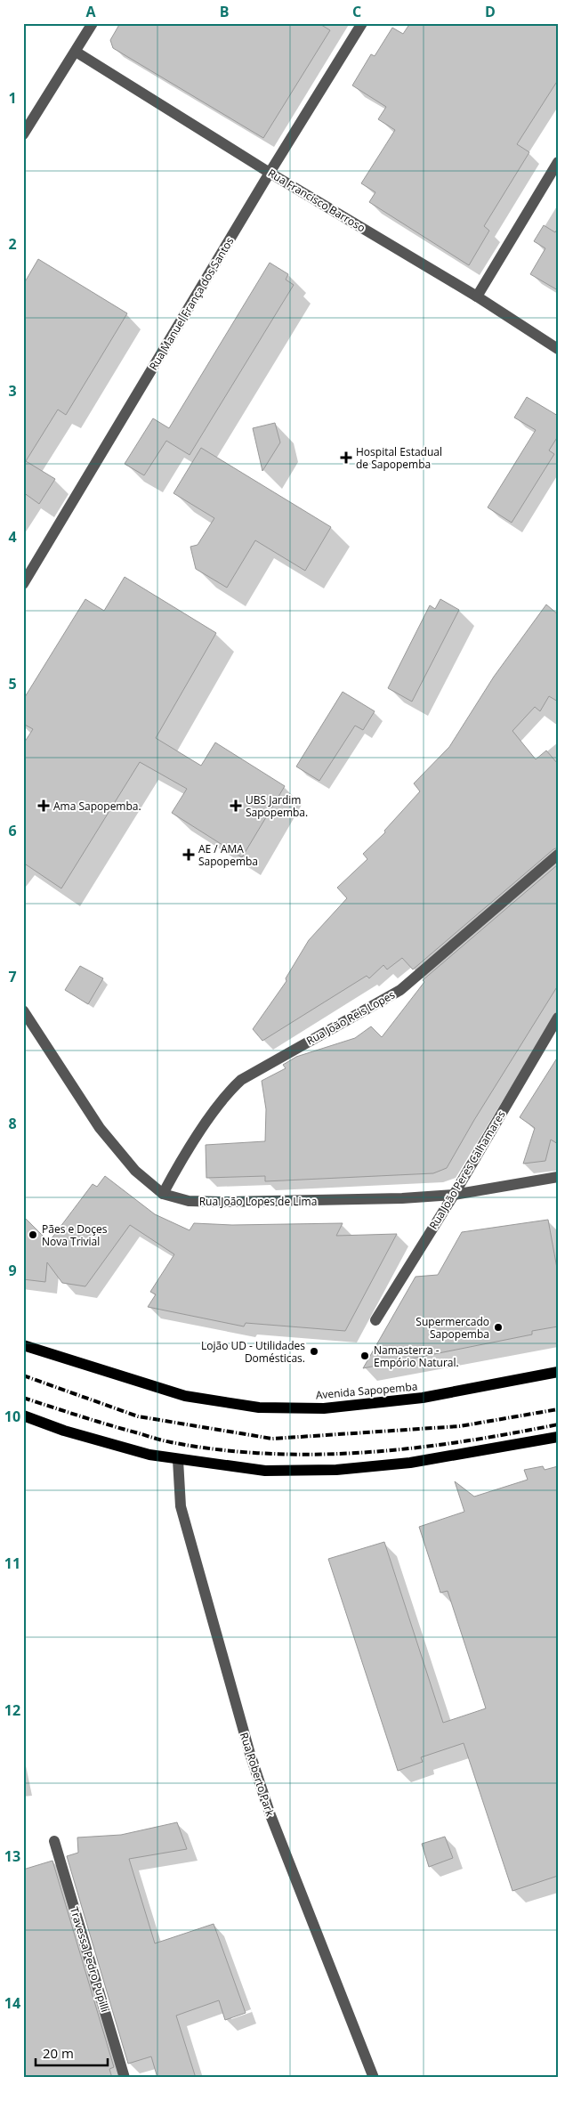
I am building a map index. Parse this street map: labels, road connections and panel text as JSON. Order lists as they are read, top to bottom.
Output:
{
  "streets": {
    "main road": ["Avenida Sapopemba"],
    "street": [
      "Rua Francisco Barroso",
      "Rua Manuel França dos Santos",
      "Rua João Reis Lopes",
      "Rua João Peres Calhamares",
      "Rua João Lopes de Lima",
      "Rua Roberto Park",
      "Travessa Pedro Pupilli"
    ]
  },
  "crossings": [
    ["Rua Francisco Barroso", "Rua Manuel França dos Santos"],
    ["Rua João Reis Lopes", "Rua João Lopes de Lima"],
    ["Rua João Peres Calhamares", "Rua João Lopes de Lima"]
  ],
  "places": {
    "health": [
      "Hospital Estadual de Sapopemba",
      "Ama Sapopemba.",
      "UBS Jardim Sapopemba.",
      "AE / AMA Sapopemba"
    ],
    "other": [
      "Pães e Doçes Nova Trivial",
      "Supermercado Sapopemba",
      "Lojão UD - Utilidades Domésticas.",
      "Namasterra - Empório Natural."
    ]
  },
  "scale_bar": "20 m",
  "grid": {
    "columns": [
      "A",
      "B",
      "C",
      "D"
    ],
    "rows": [
      "1",
      "2",
      "3",
      "4",
      "5",
      "6",
      "7",
      "8",
      "9",
      "10",
      "11",
      "12",
      "13",
      "14"
    ]
  }
}
